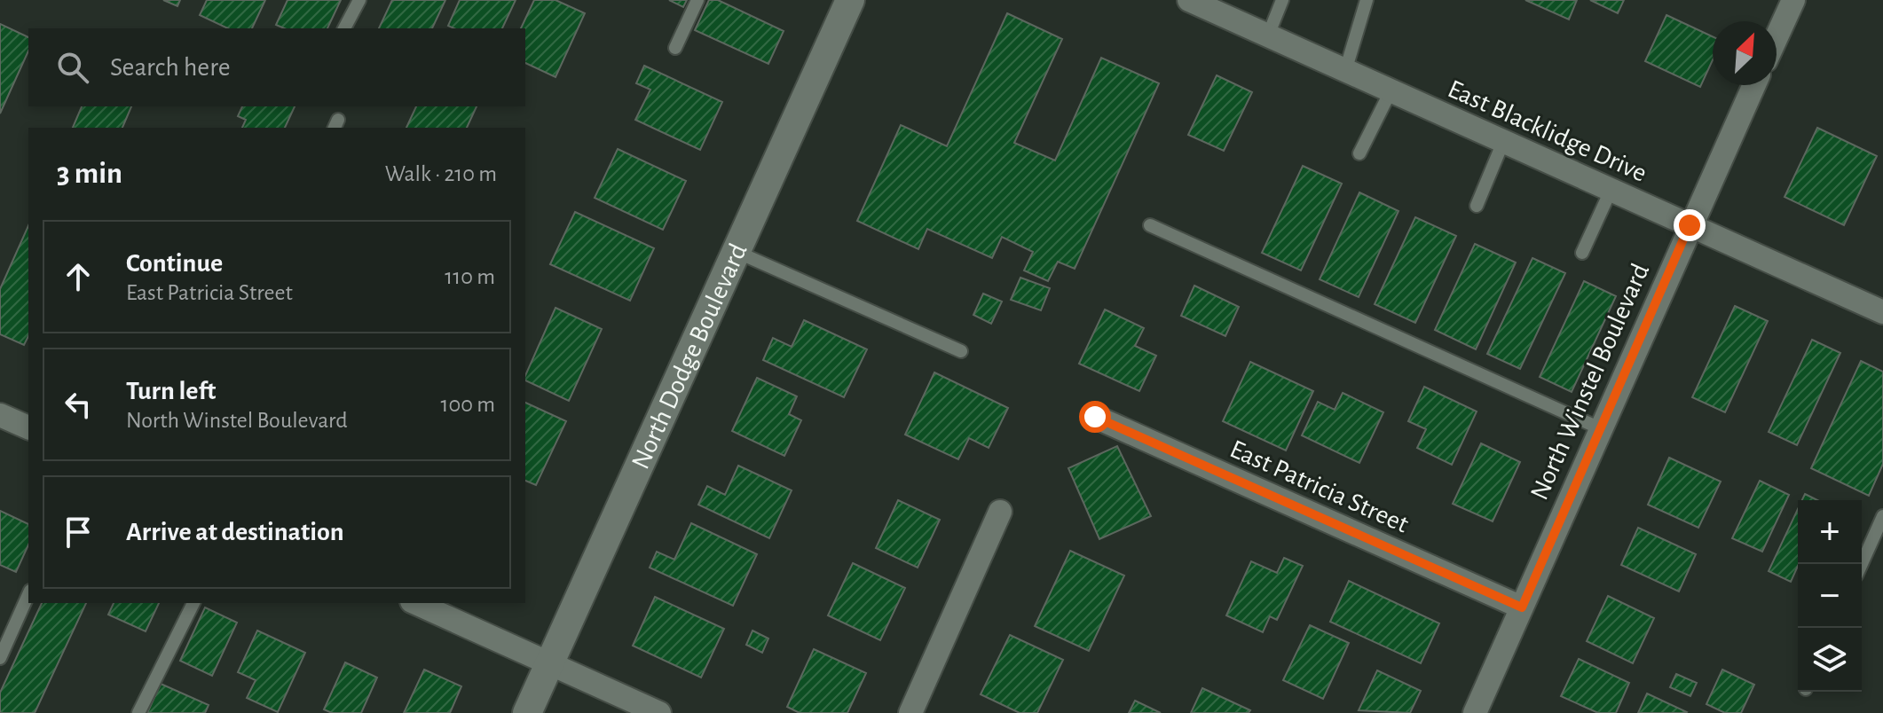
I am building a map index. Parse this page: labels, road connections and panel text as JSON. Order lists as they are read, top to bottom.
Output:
{
  "streets": {
    "street": [
      "East Blacklidge Drive",
      "North Dodge Boulevard",
      "North Winstel Boulevard",
      "East Patricia Street"
    ]
  },
  "crossings": [
    ["East Blacklidge Drive", "North Winstel Boulevard"],
    ["North Winstel Boulevard", "East Patricia Street"]
  ],
  "north": "top right",
  "page": {
    "search": "Search here",
    "heading": ["3 min", "Walk · 210 m"],
    "list": [
      ["Continue", "East Patricia Street", "110 m"],
      ["Turn left", "North Winstel Boulevard", "100 m"],
      "Arrive at destination"
    ],
    "map_buttons": ["+", "−"]
  }
}
